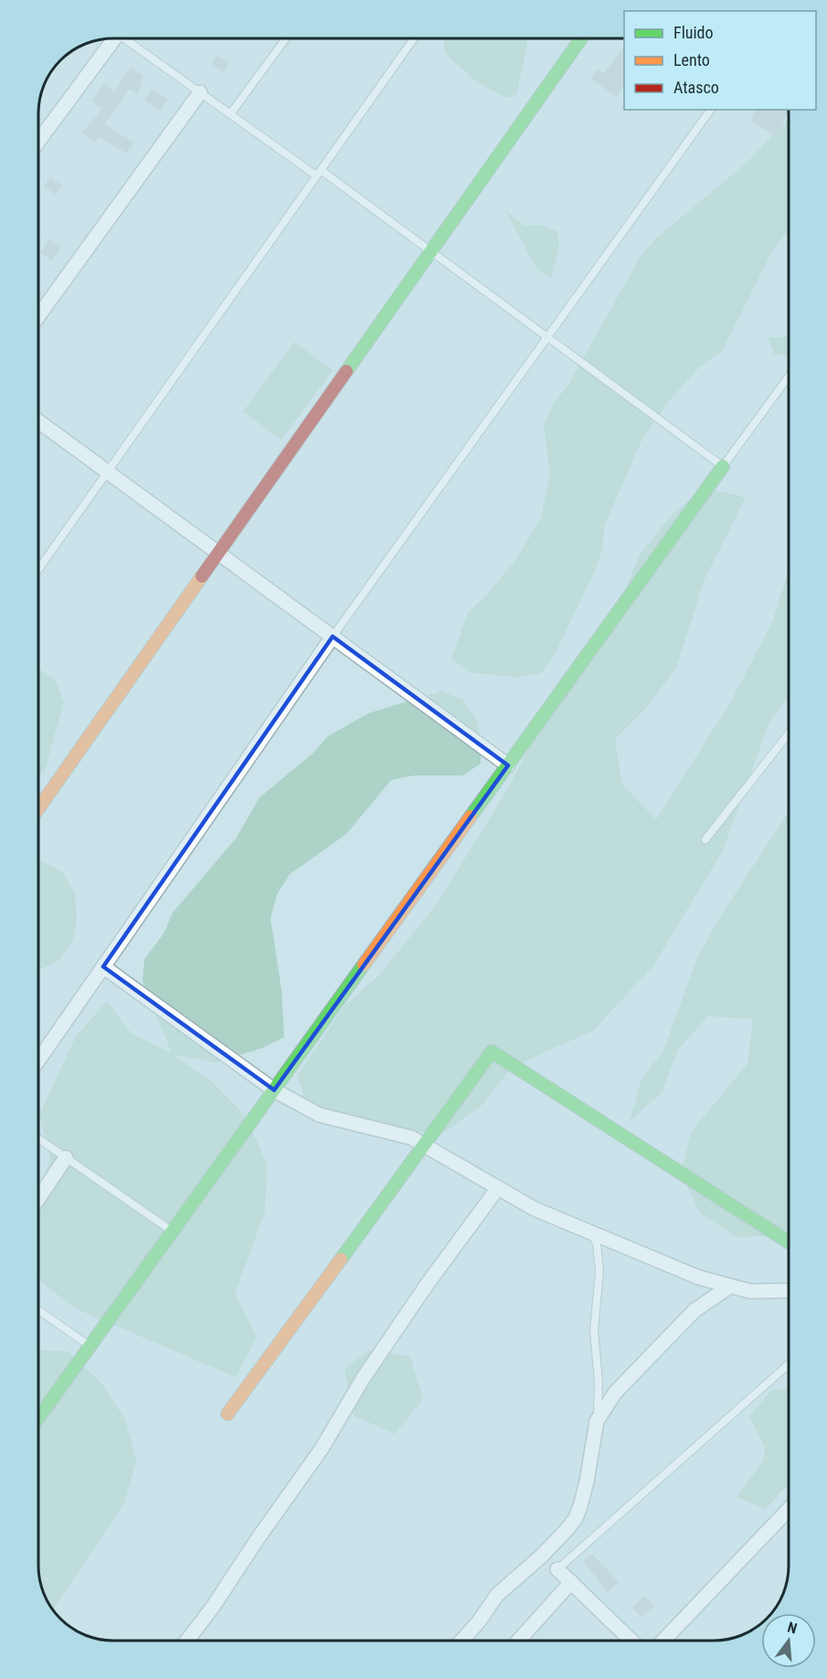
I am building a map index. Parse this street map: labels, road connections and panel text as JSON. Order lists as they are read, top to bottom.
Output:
{
  "legend": ["Fluido", "Lento", "Atasco"],
  "north": "top"
}
